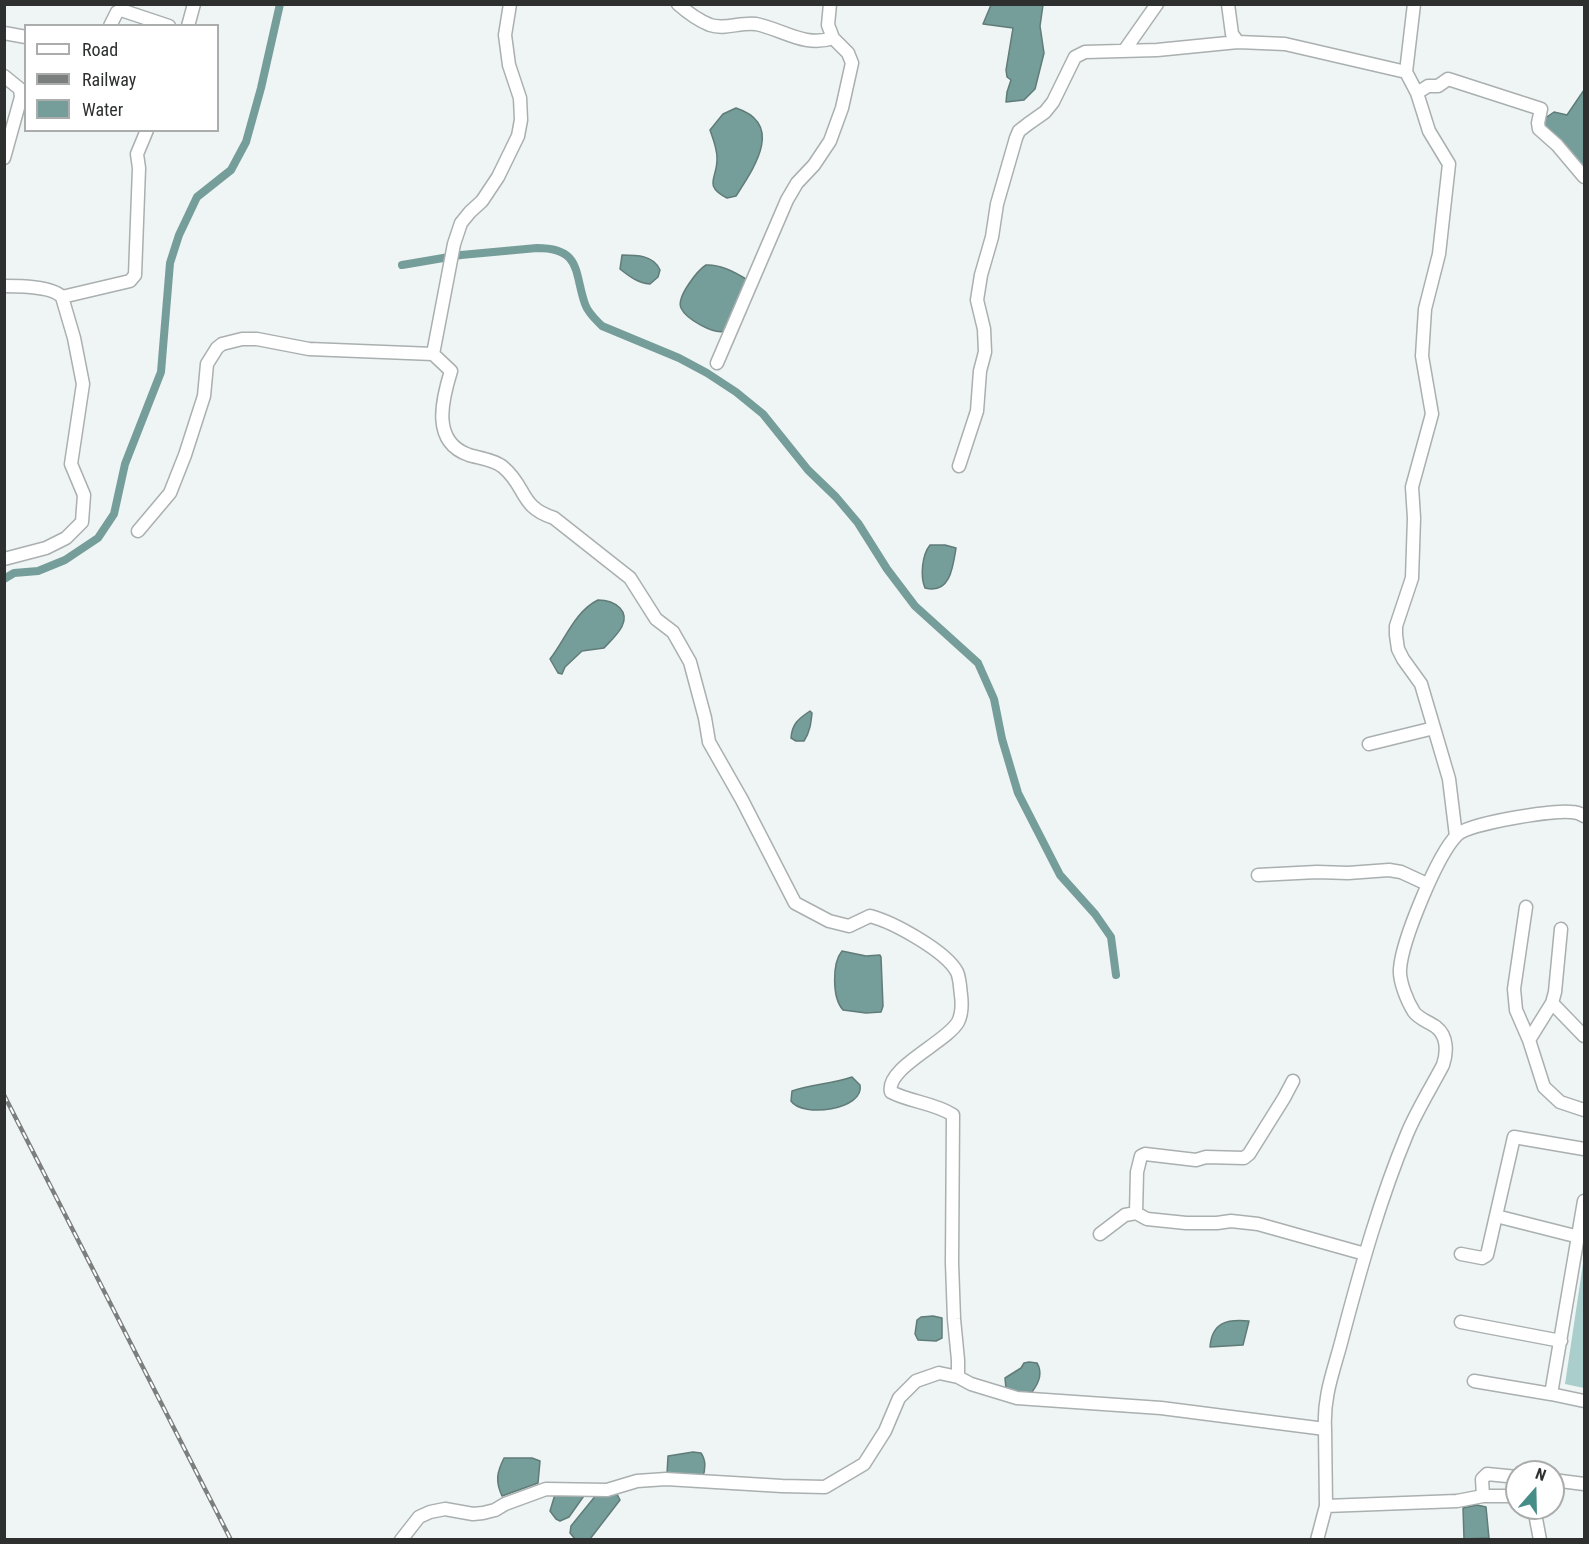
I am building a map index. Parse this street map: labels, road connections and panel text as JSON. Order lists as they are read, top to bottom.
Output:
{
  "legend": ["Road", "Railway", "Water"],
  "north": "top"
}
